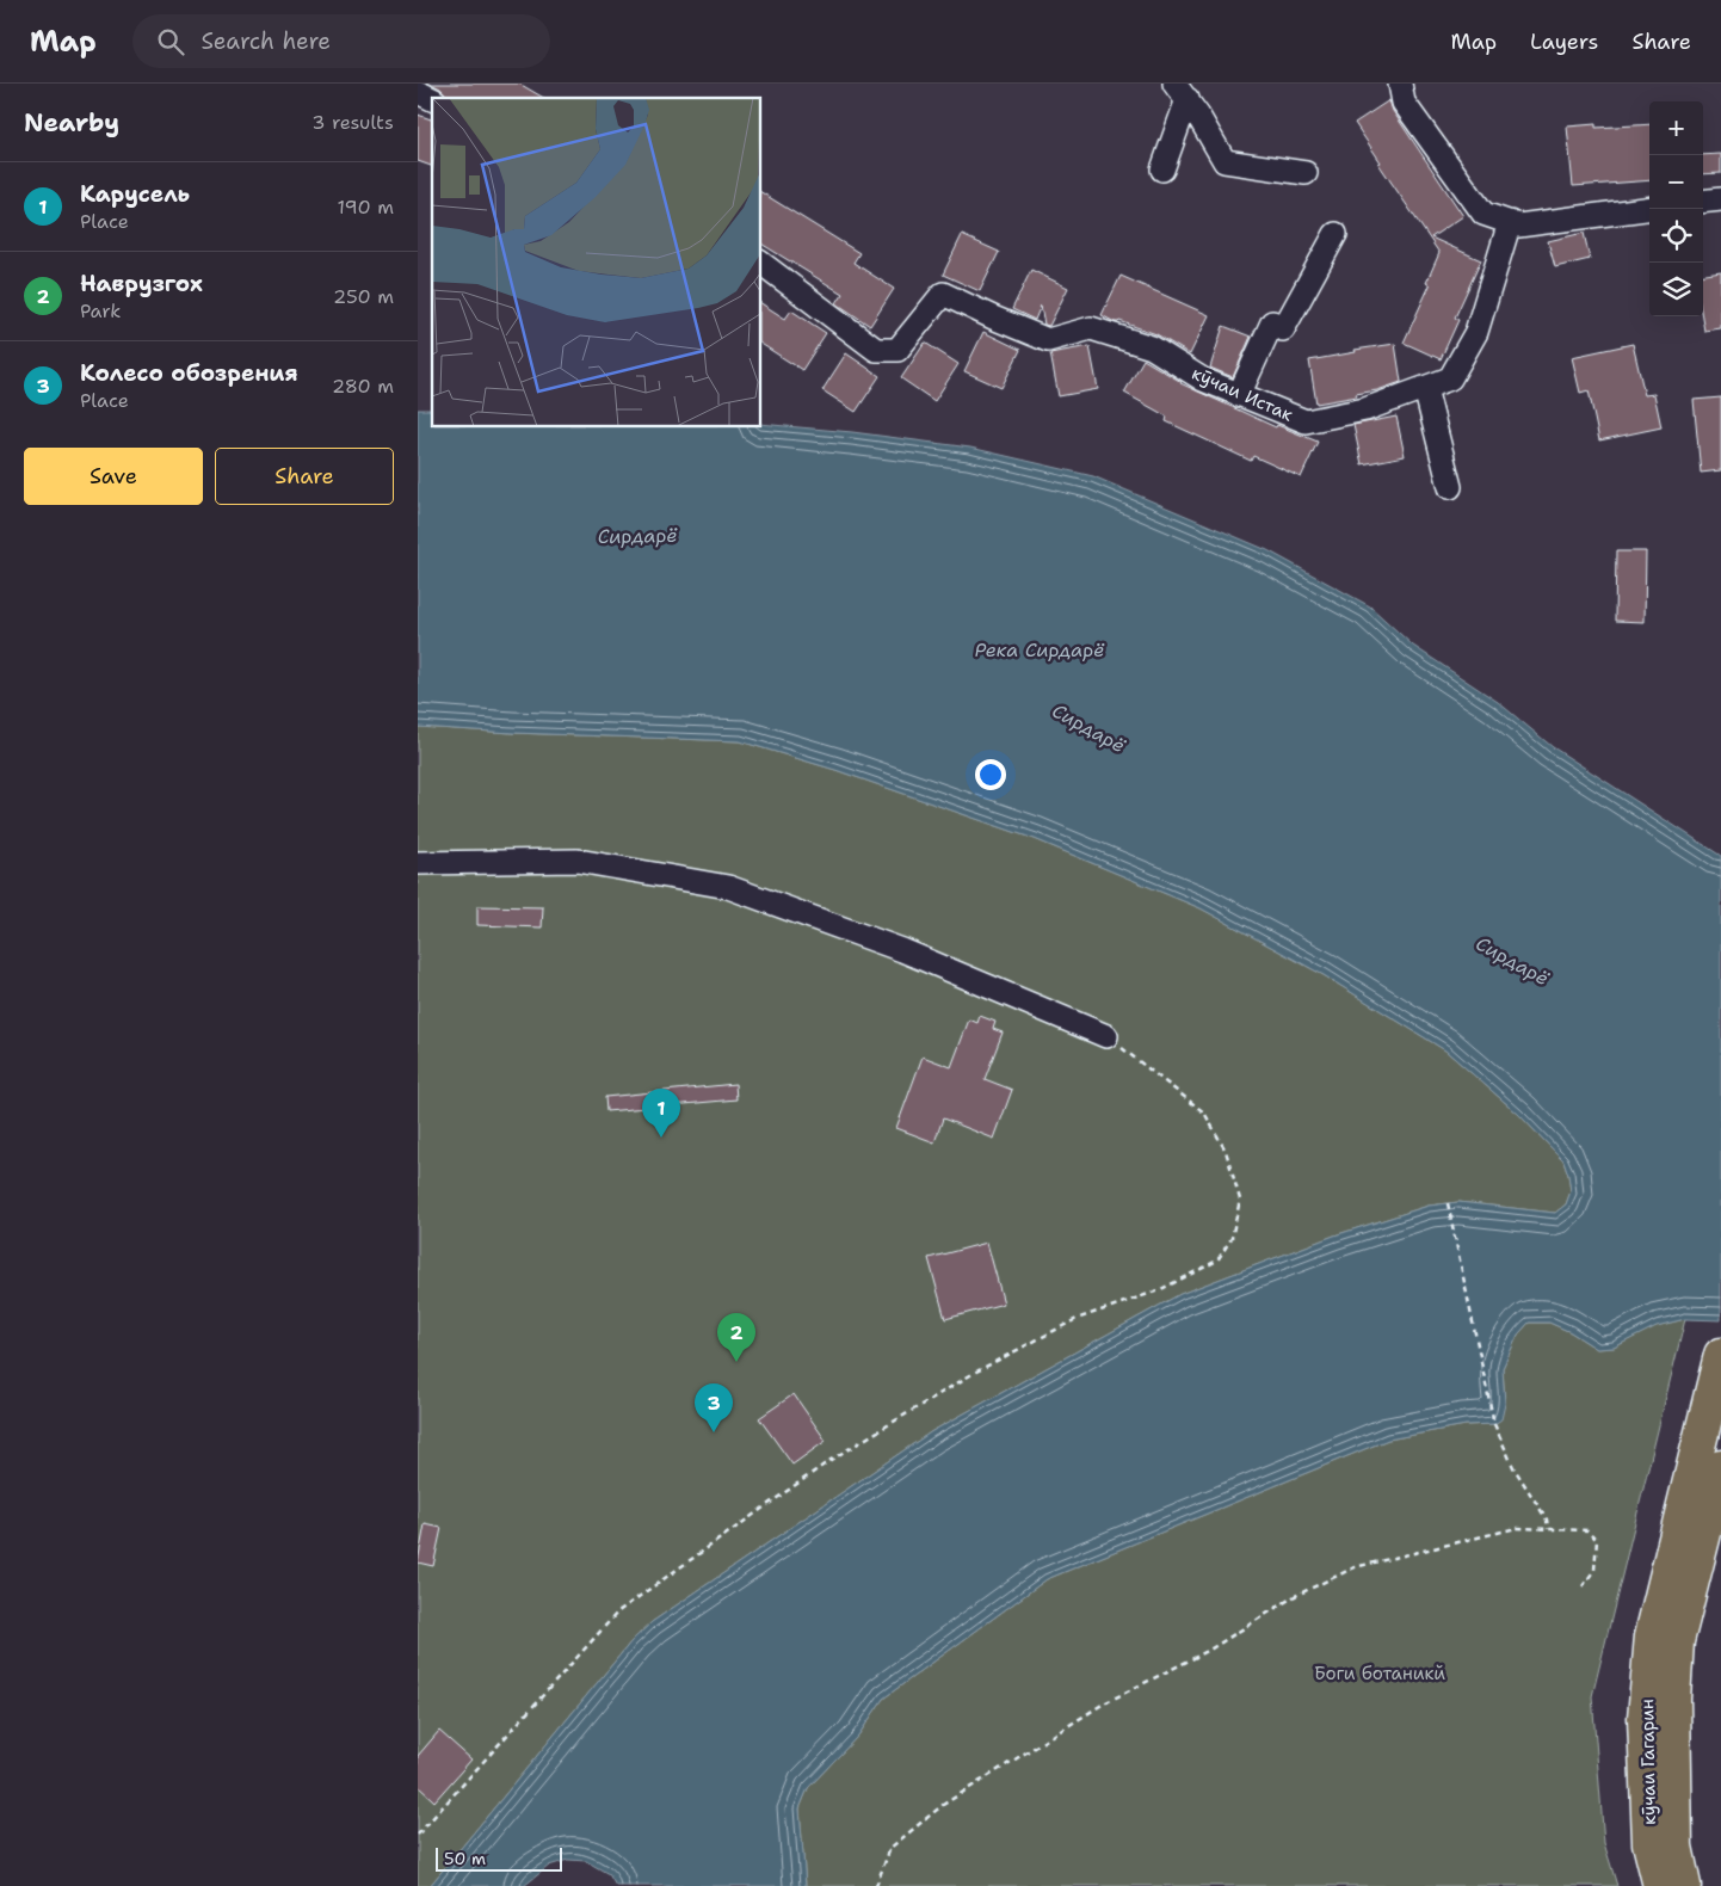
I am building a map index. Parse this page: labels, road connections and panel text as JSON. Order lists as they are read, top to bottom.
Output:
{
  "streets": {
    "highway": ["кӯчаи Гагарин"],
    "street": ["кӯчаи Истак"]
  },
  "water": ["Сирдарё", "Река Сирдарё"],
  "parks": ["Боги ботаникй"],
  "scale_bar": "50 m",
  "page": {
    "header": "Map",
    "search": "Search here",
    "nav": ["Map", "Layers", "Share"],
    "heading": ["Nearby", "3 results"],
    "map_buttons": ["+", "−"],
    "list": [
      {
        "mark": "1",
        "name": "Карусель",
        "note": "Place",
        "value": "190 m"
      },
      {
        "mark": "2",
        "name": "Наврузгох",
        "note": "Park",
        "value": "250 m"
      },
      {
        "mark": "3",
        "name": "Колесо обозрения",
        "note": "Place",
        "value": "280 m"
      }
    ],
    "buttons": ["Save", "Share"],
    "pins": ["1", "2", "3"],
    "scale": "50 m"
  }
}
